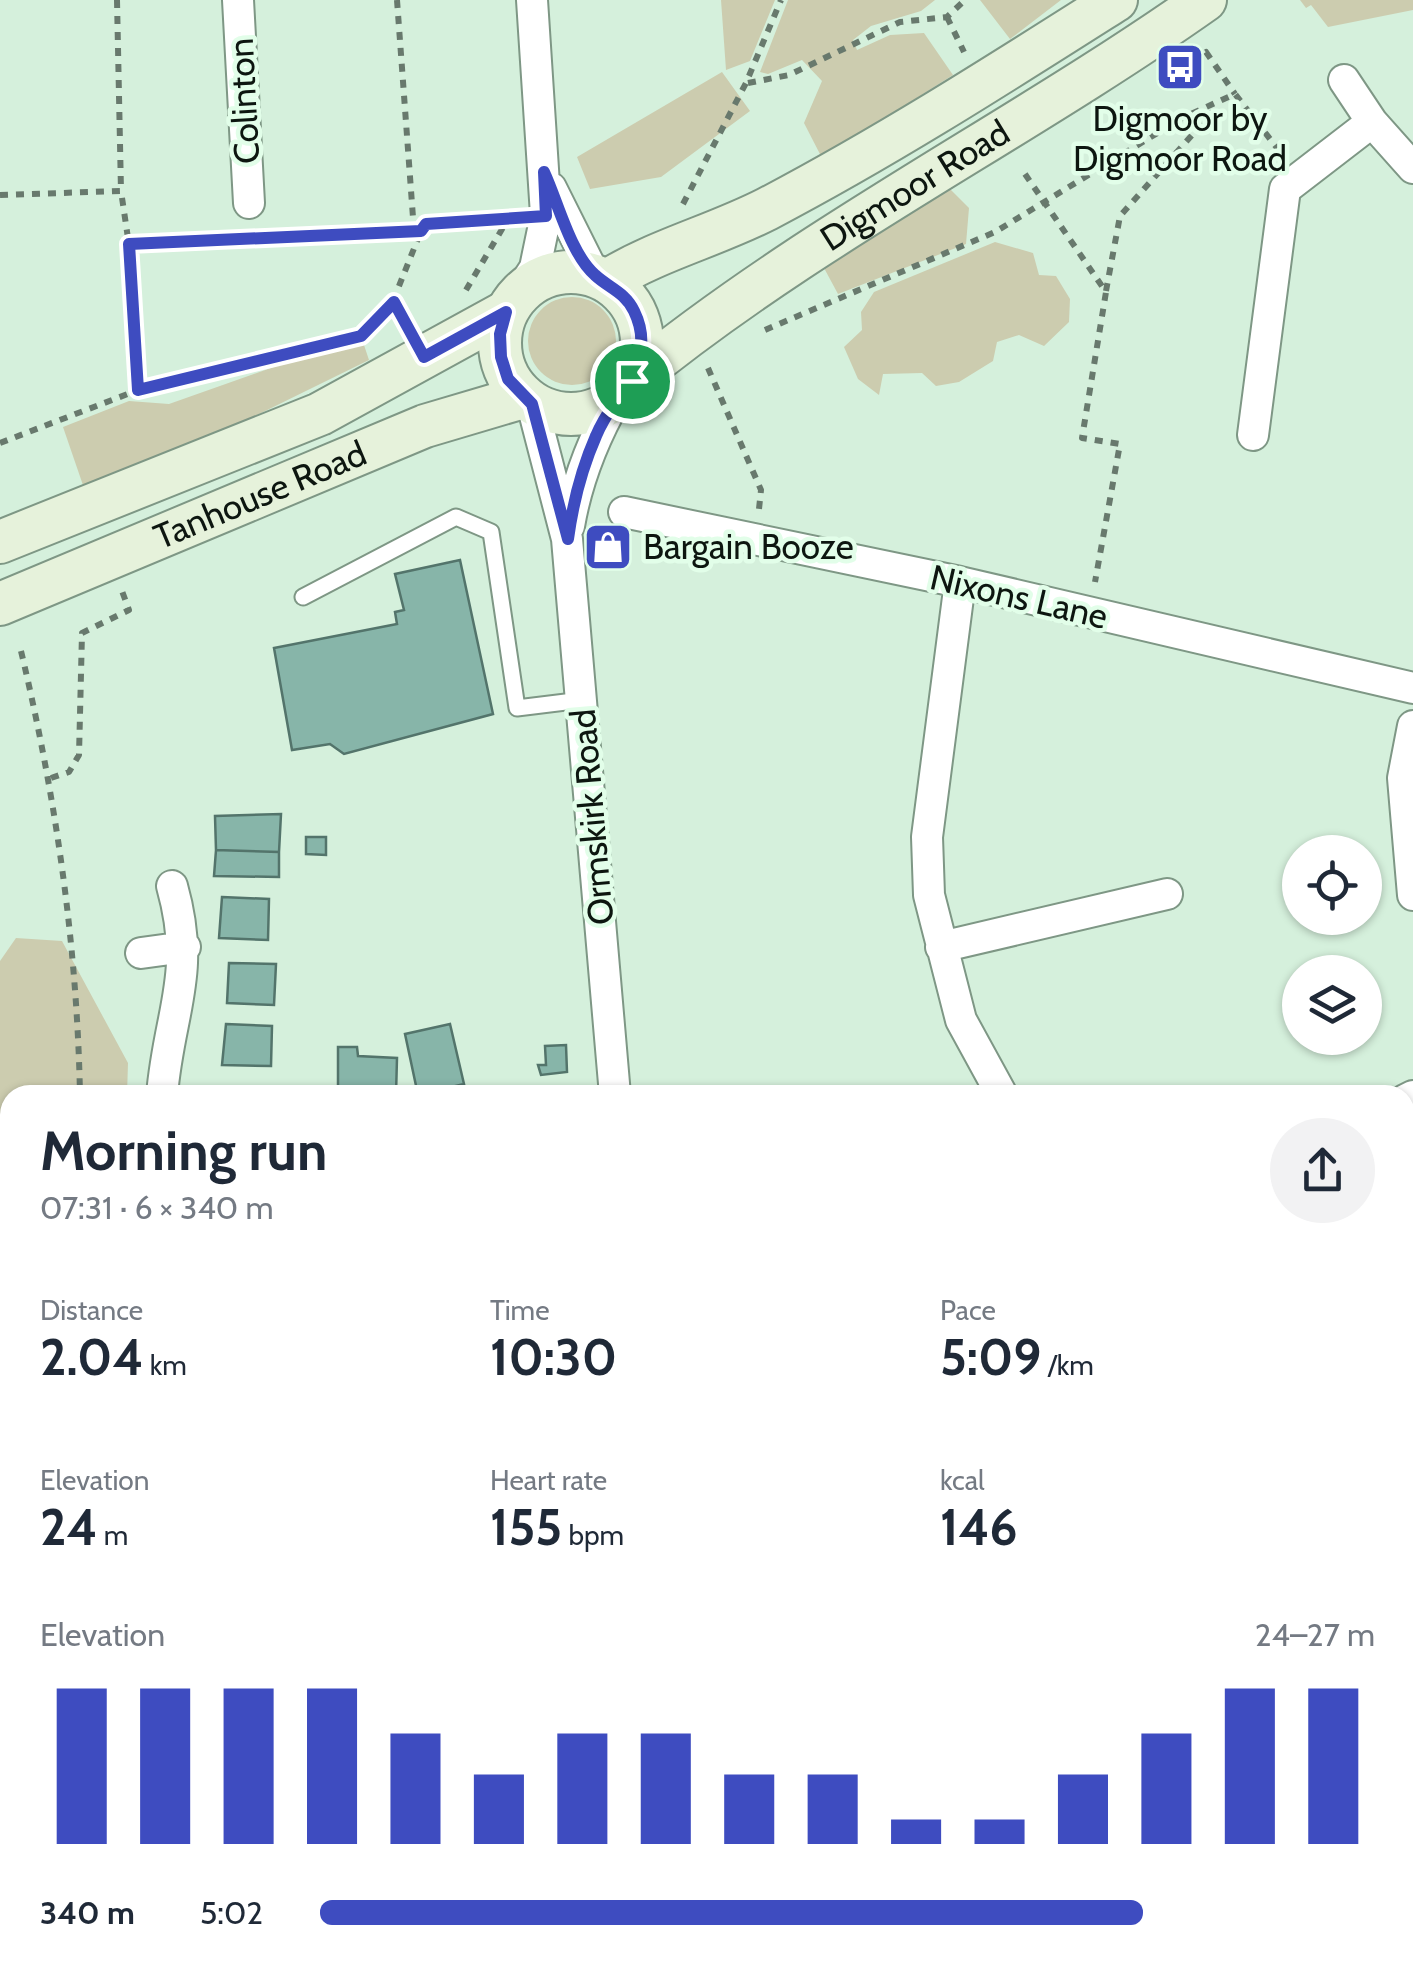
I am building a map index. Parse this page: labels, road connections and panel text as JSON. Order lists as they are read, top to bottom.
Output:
{
  "streets": {
    "street": [
      "Colinton",
      "Digmoor Road",
      "Tanhouse Road",
      "Nixons Lane",
      "Ormskirk Road"
    ]
  },
  "crossings": [
    ["Digmoor Road", "Tanhouse Road"],
    ["Digmoor Road", "Ormskirk Road"],
    ["Tanhouse Road", "Ormskirk Road"]
  ],
  "places": {
    "bus stop": ["Digmoor by Digmoor Road"],
    "shop": ["Bargain Booze"]
  },
  "page": {
    "heading": ["Morning run", "07:31 · 6 × 340 m"],
    "stats": [
      ["Distance", "2.04 km"],
      ["Time", "10:30"],
      ["Pace", "5:09 /km"],
      ["Elevation", "24 m"],
      ["Heart rate", "155 bpm"],
      ["kcal", "146"]
    ],
    "chart": ["Elevation", "24–27 m"],
    "list": [
      {
        "name": "340 m",
        "note": "5:02"
      }
    ]
  }
}
